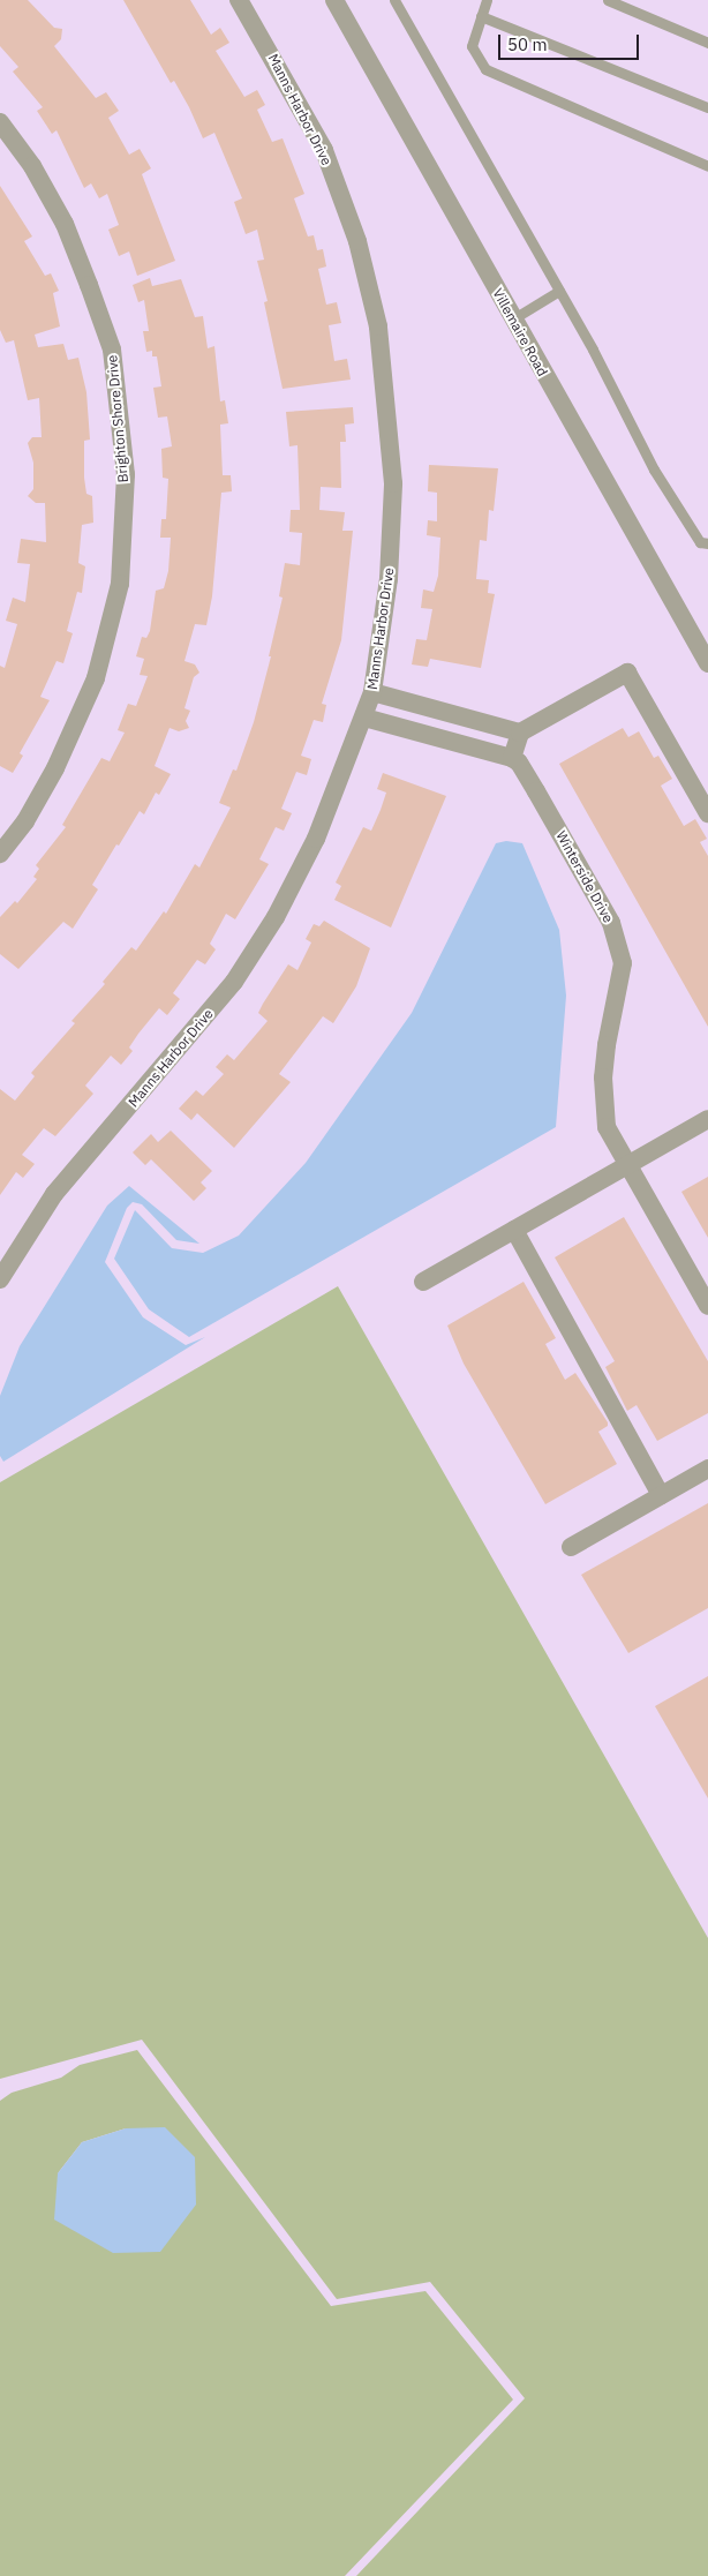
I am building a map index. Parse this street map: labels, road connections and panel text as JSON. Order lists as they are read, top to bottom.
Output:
{
  "streets": {
    "street": [
      "Manns Harbor Drive",
      "Villemaire Road",
      "Brighton Shore Drive",
      "Winterside Drive"
    ]
  },
  "scale_bar": "50 m"
}
